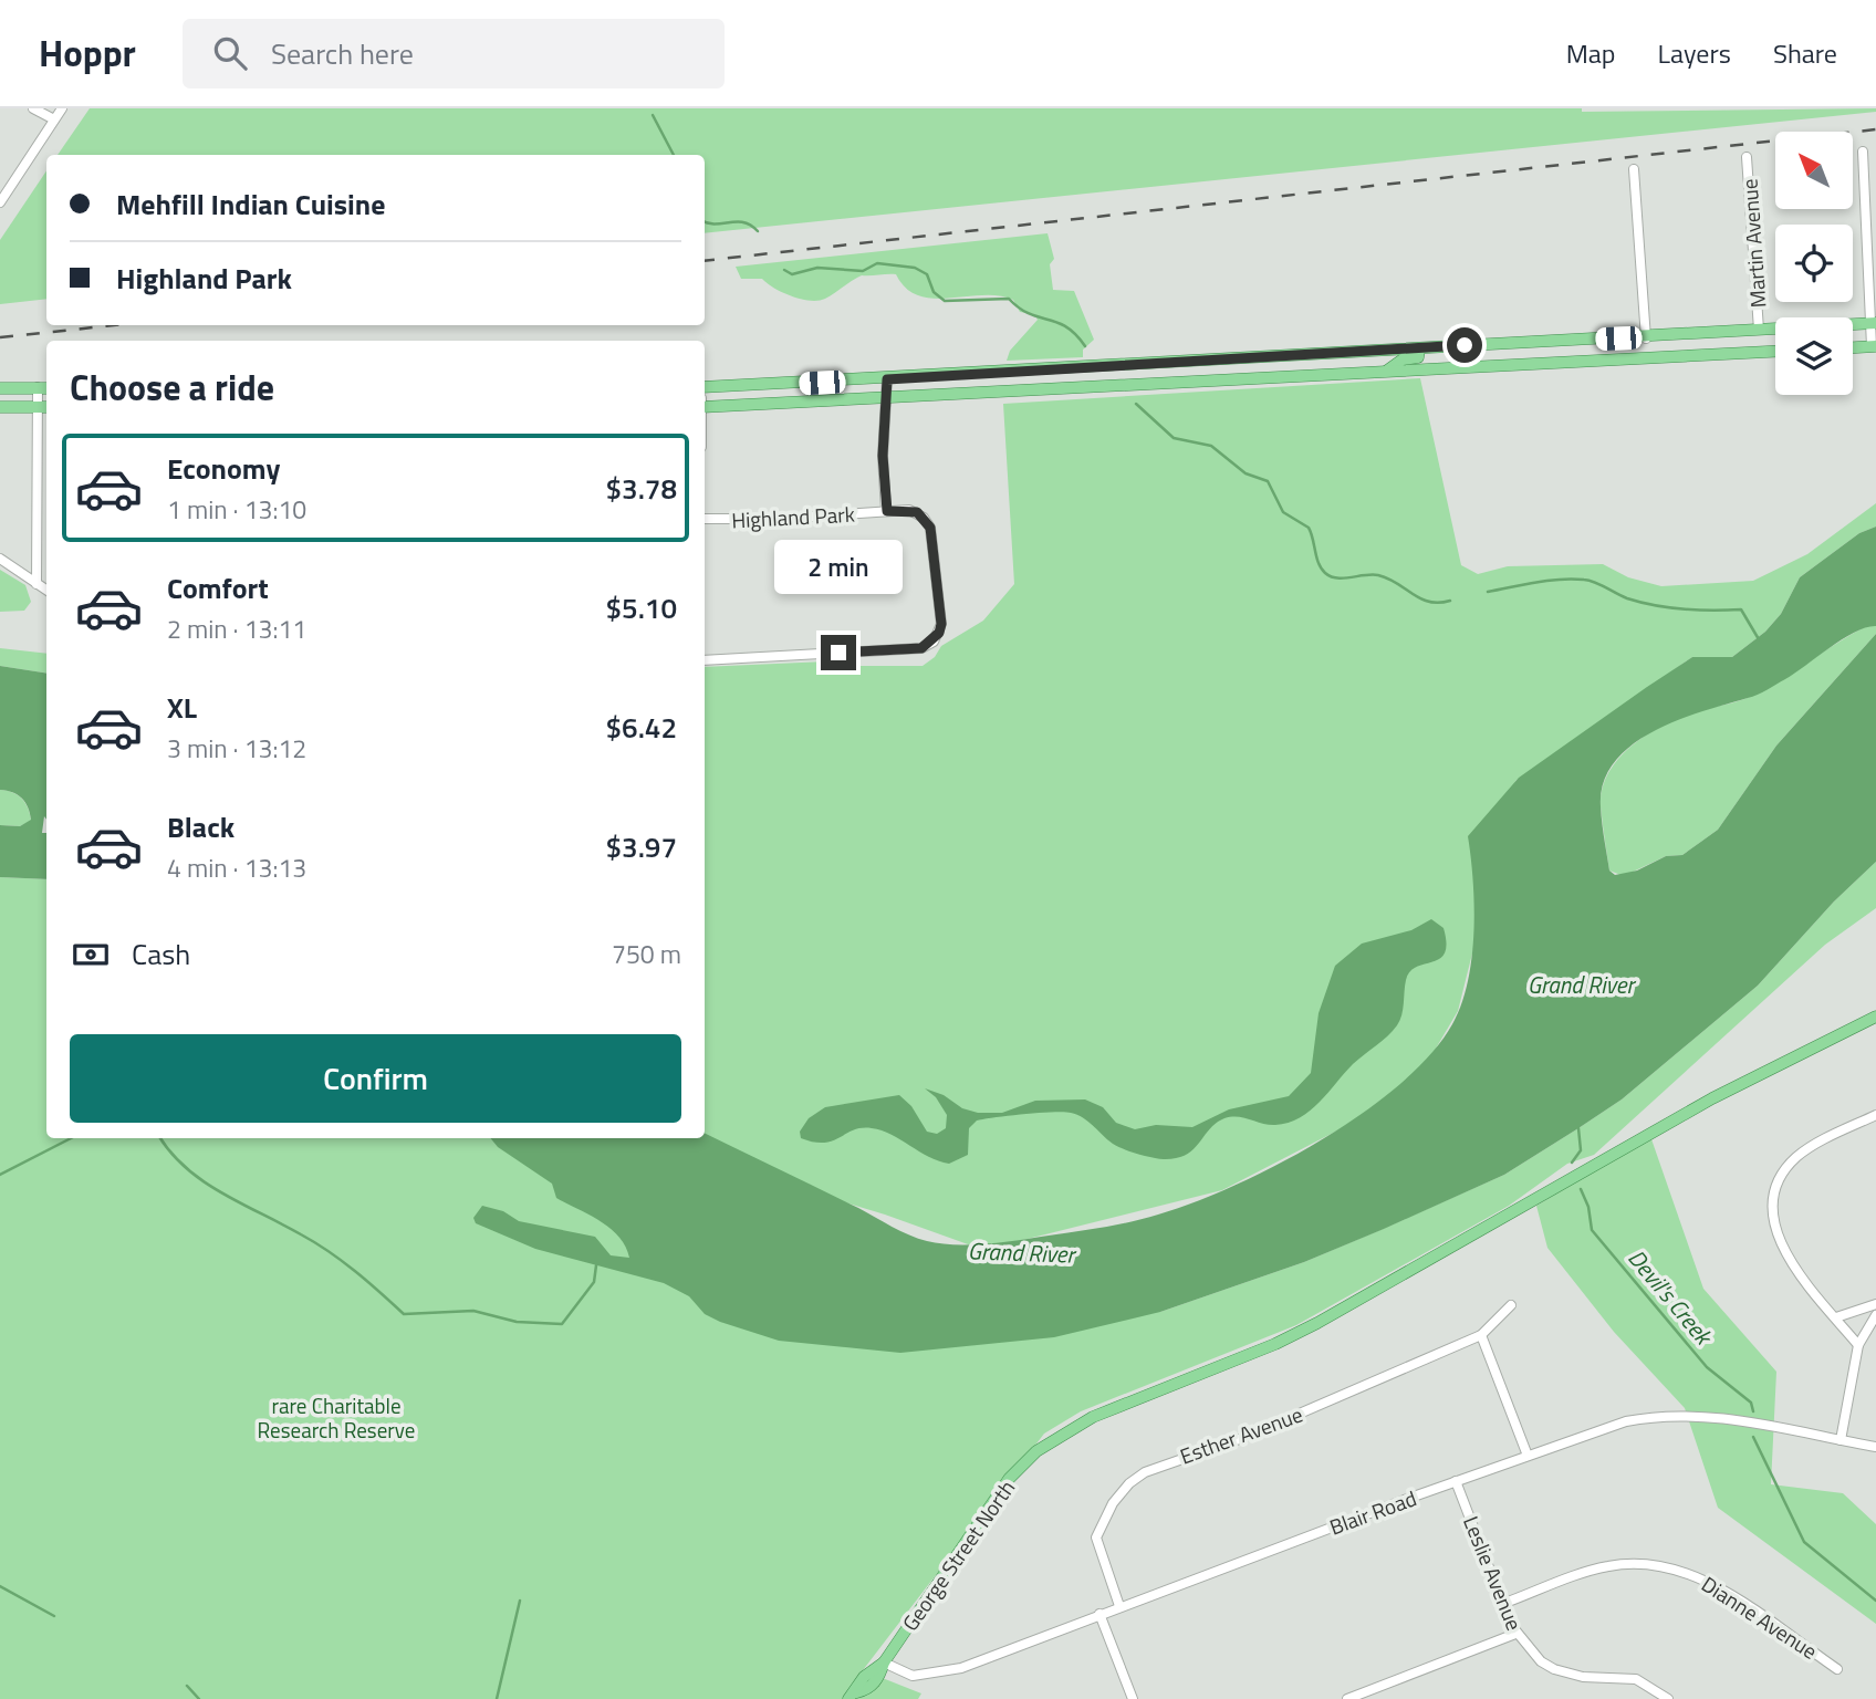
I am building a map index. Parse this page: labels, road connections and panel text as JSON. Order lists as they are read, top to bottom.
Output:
{
  "streets": {
    "main road": ["George Street North"],
    "street": [
      "Martin Avenue",
      "Highland Park",
      "Esther Avenue",
      "Blair Road",
      "Leslie Avenue",
      "Dianne Avenue"
    ]
  },
  "crossings": [
    ["Esther Avenue", "Blair Road"],
    ["Blair Road", "George Street North"],
    ["Blair Road", "Leslie Avenue"],
    ["Leslie Avenue", "Dianne Avenue"]
  ],
  "water": ["Grand River", "Devil's Creek"],
  "parks": ["rare Charitable Research Reserve"],
  "north": "top left",
  "page": {
    "header": "Hoppr",
    "search": "Search here",
    "nav": ["Map", "Layers", "Share"],
    "banner": ["Mehfill Indian Cuisine", "Highland Park"],
    "heading": "Choose a ride",
    "list": [
      {
        "name": "Economy",
        "note": "1 min · 13:10",
        "value": "$3.78"
      },
      {
        "name": "Comfort",
        "note": "2 min · 13:11",
        "value": "$5.10"
      },
      {
        "name": "XL",
        "note": "3 min · 13:12",
        "value": "$6.42"
      },
      {
        "name": "Black",
        "note": "4 min · 13:13",
        "value": "$3.97"
      }
    ],
    "bubble": "2 min",
    "pay": ["Cash", "750 m"],
    "buttons": "Confirm"
  }
}
